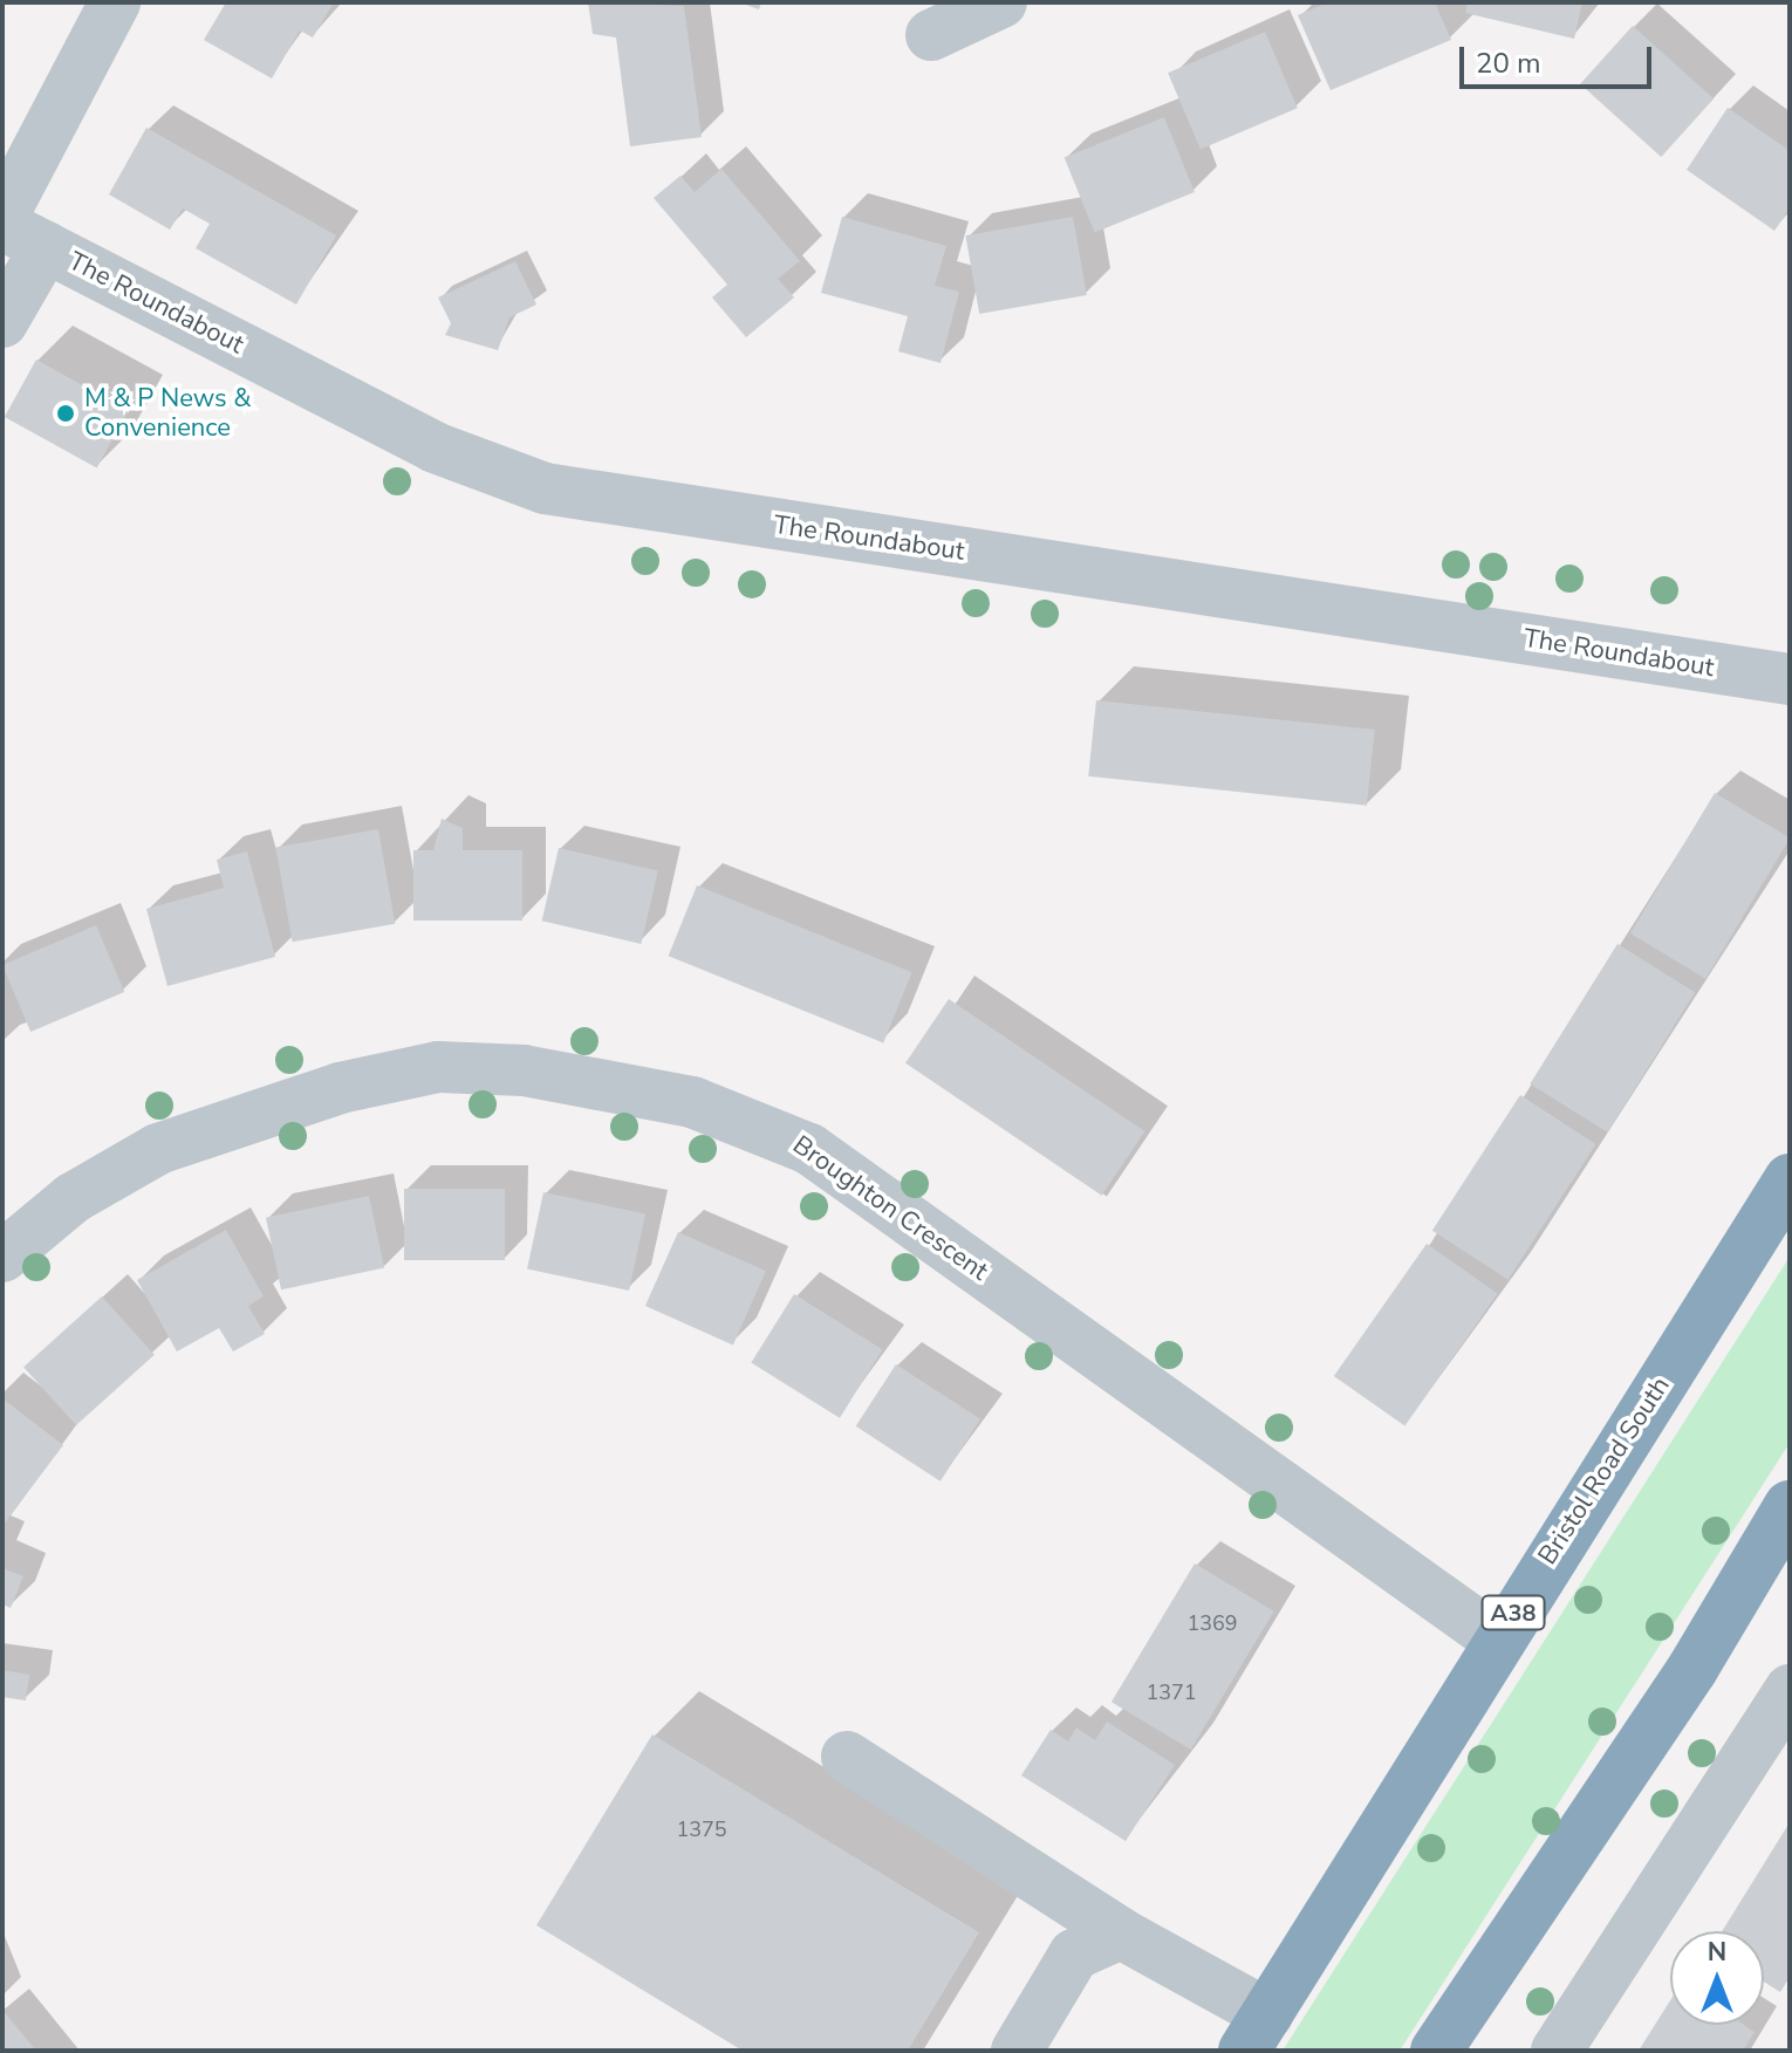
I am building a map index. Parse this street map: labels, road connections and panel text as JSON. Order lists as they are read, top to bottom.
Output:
{
  "streets": {
    "highway": ["Bristol Road South", "A38"],
    "street": ["The Roundabout", "Broughton Crescent"]
  },
  "crossings": [
    ["Broughton Crescent", "Bristol Road South"]
  ],
  "places": ["M & P News & Convenience"],
  "house_numbers": ["1369", "1371", "1375"],
  "scale_bar": "20 m",
  "north": "top"
}
